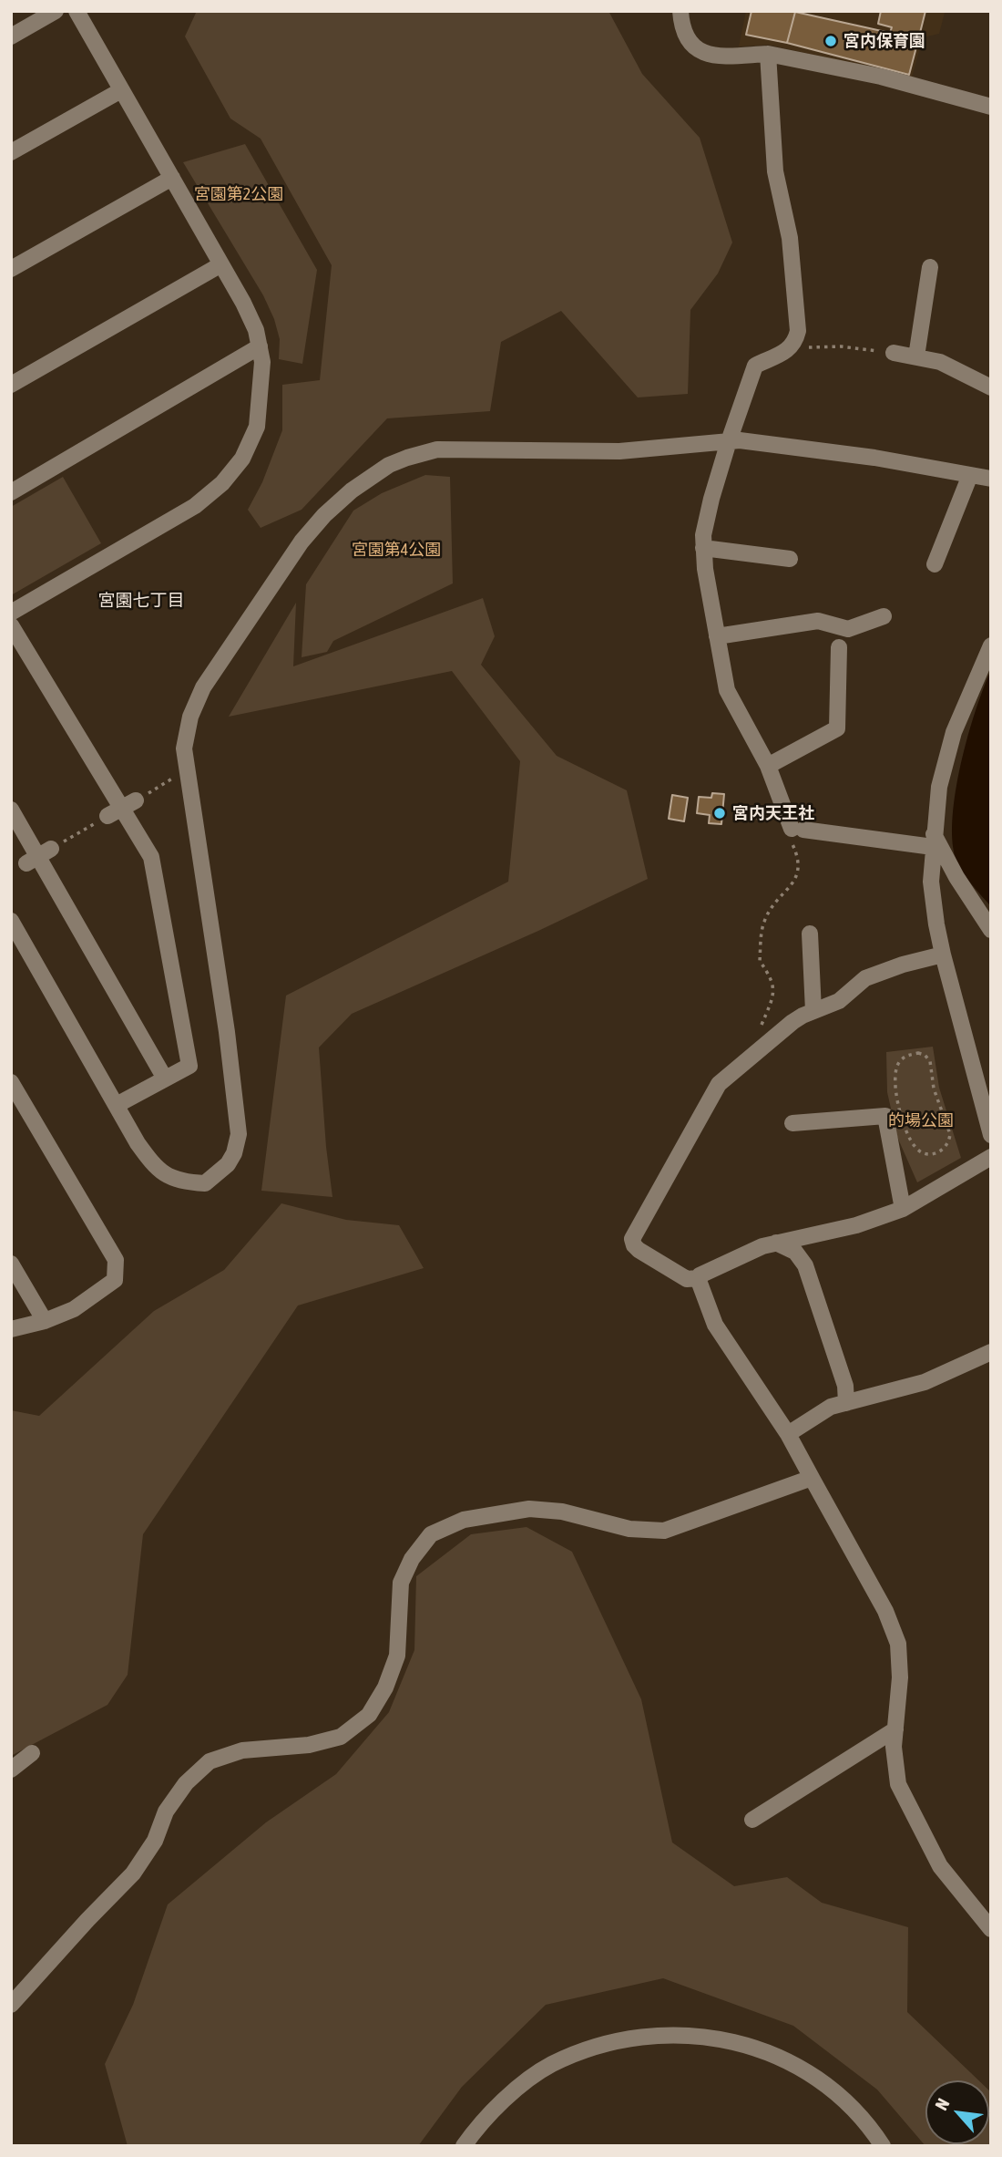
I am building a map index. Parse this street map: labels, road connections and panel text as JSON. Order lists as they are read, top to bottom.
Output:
{
  "districts": ["宮園七丁目"],
  "parks": ["宮園第2公園", "宮園第4公園", "的場公園"],
  "places": ["宮内保育園", "宮内天王社"],
  "north": "top left"
}
